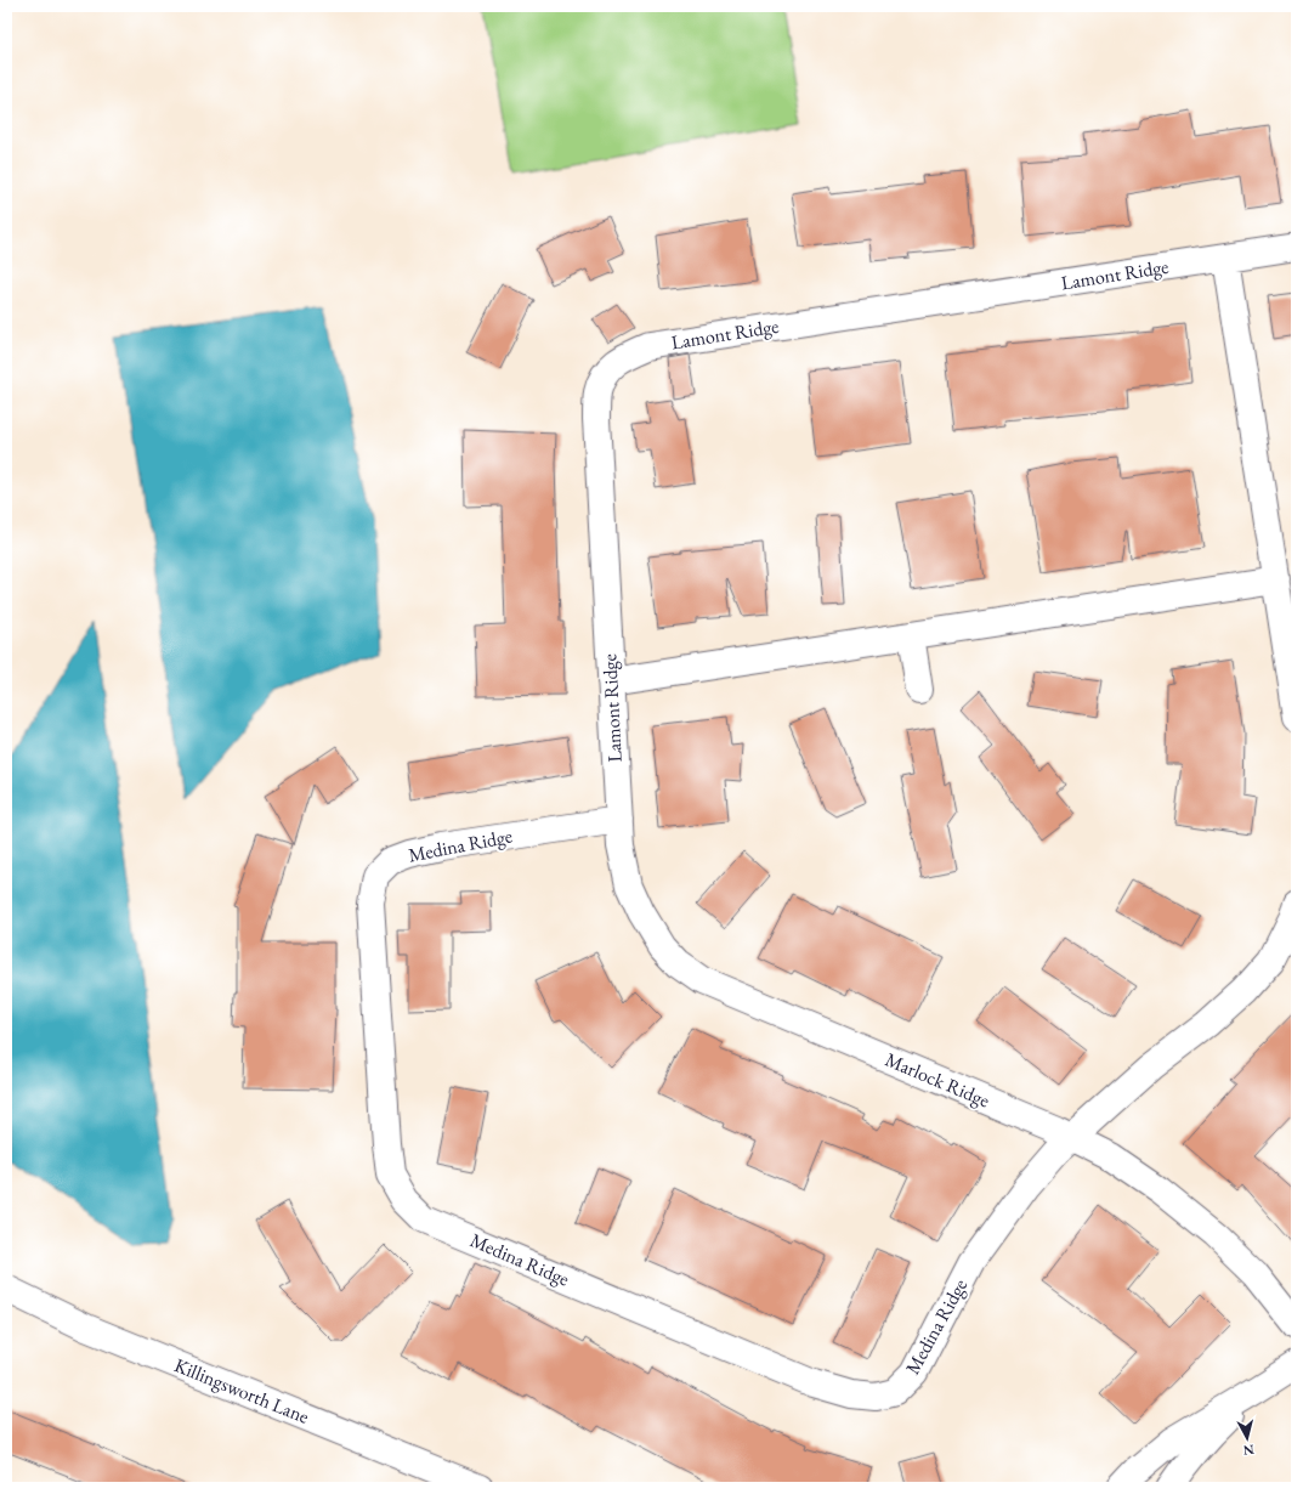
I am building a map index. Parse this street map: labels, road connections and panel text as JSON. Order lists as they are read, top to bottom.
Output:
{
  "streets": {
    "street": [
      "Lamont Ridge",
      "Medina Ridge",
      "Marlock Ridge",
      "Killingsworth Lane"
    ]
  },
  "crossings": [
    ["Lamont Ridge", "Medina Ridge"],
    ["Lamont Ridge", "Marlock Ridge"],
    ["Medina Ridge", "Marlock Ridge"]
  ],
  "north": "bottom"
}
